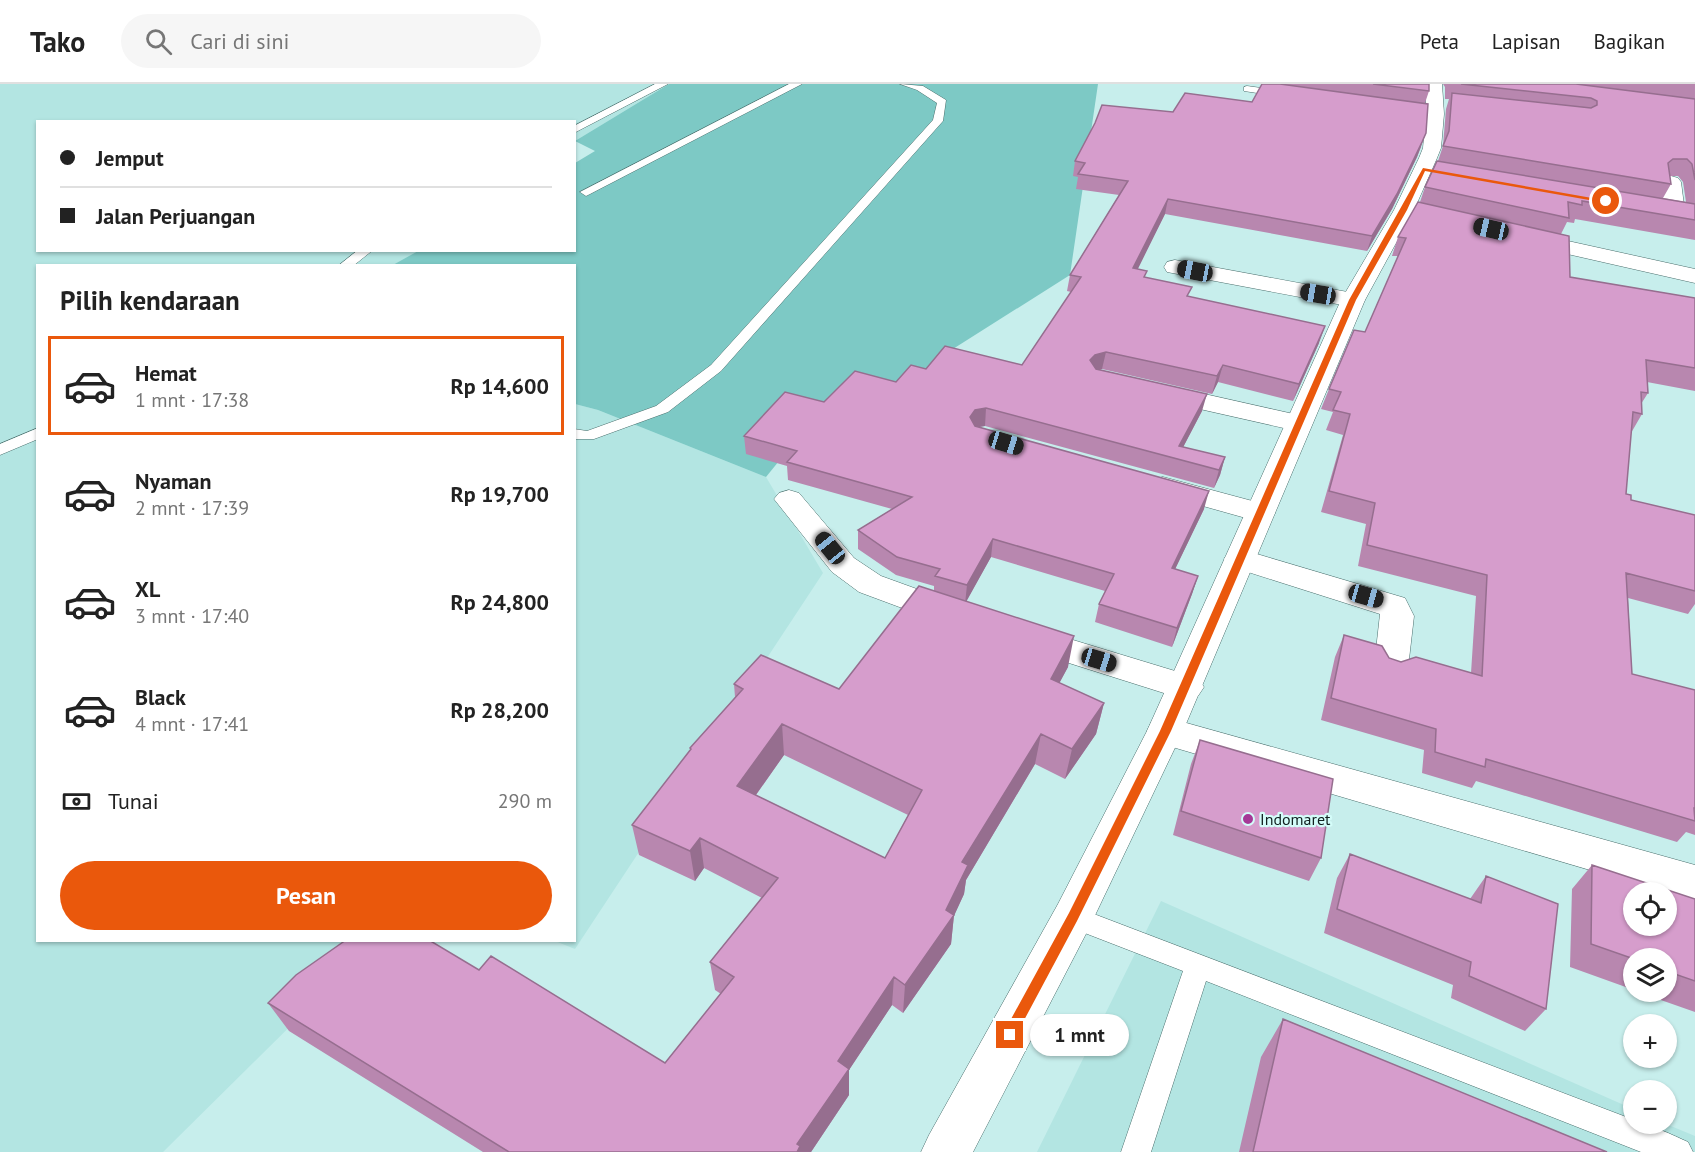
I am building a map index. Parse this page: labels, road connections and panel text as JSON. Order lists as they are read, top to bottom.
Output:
{
  "places": ["Indomaret"],
  "page": {
    "header": "Tako",
    "search": "Cari di sini",
    "nav": ["Peta", "Lapisan", "Bagikan"],
    "banner": ["Jemput", "Jalan Perjuangan"],
    "heading": "Pilih kendaraan",
    "list": [
      {
        "name": "Hemat",
        "note": "1 mnt · 17:38",
        "value": "Rp 14,600"
      },
      {
        "name": "Nyaman",
        "note": "2 mnt · 17:39",
        "value": "Rp 19,700"
      },
      {
        "name": "XL",
        "note": "3 mnt · 17:40",
        "value": "Rp 24,800"
      },
      {
        "name": "Black",
        "note": "4 mnt · 17:41",
        "value": "Rp 28,200"
      }
    ],
    "pay": ["Tunai", "290 m"],
    "buttons": "Pesan",
    "map_buttons": ["+", "−"],
    "bubble": "1 mnt"
  }
}
